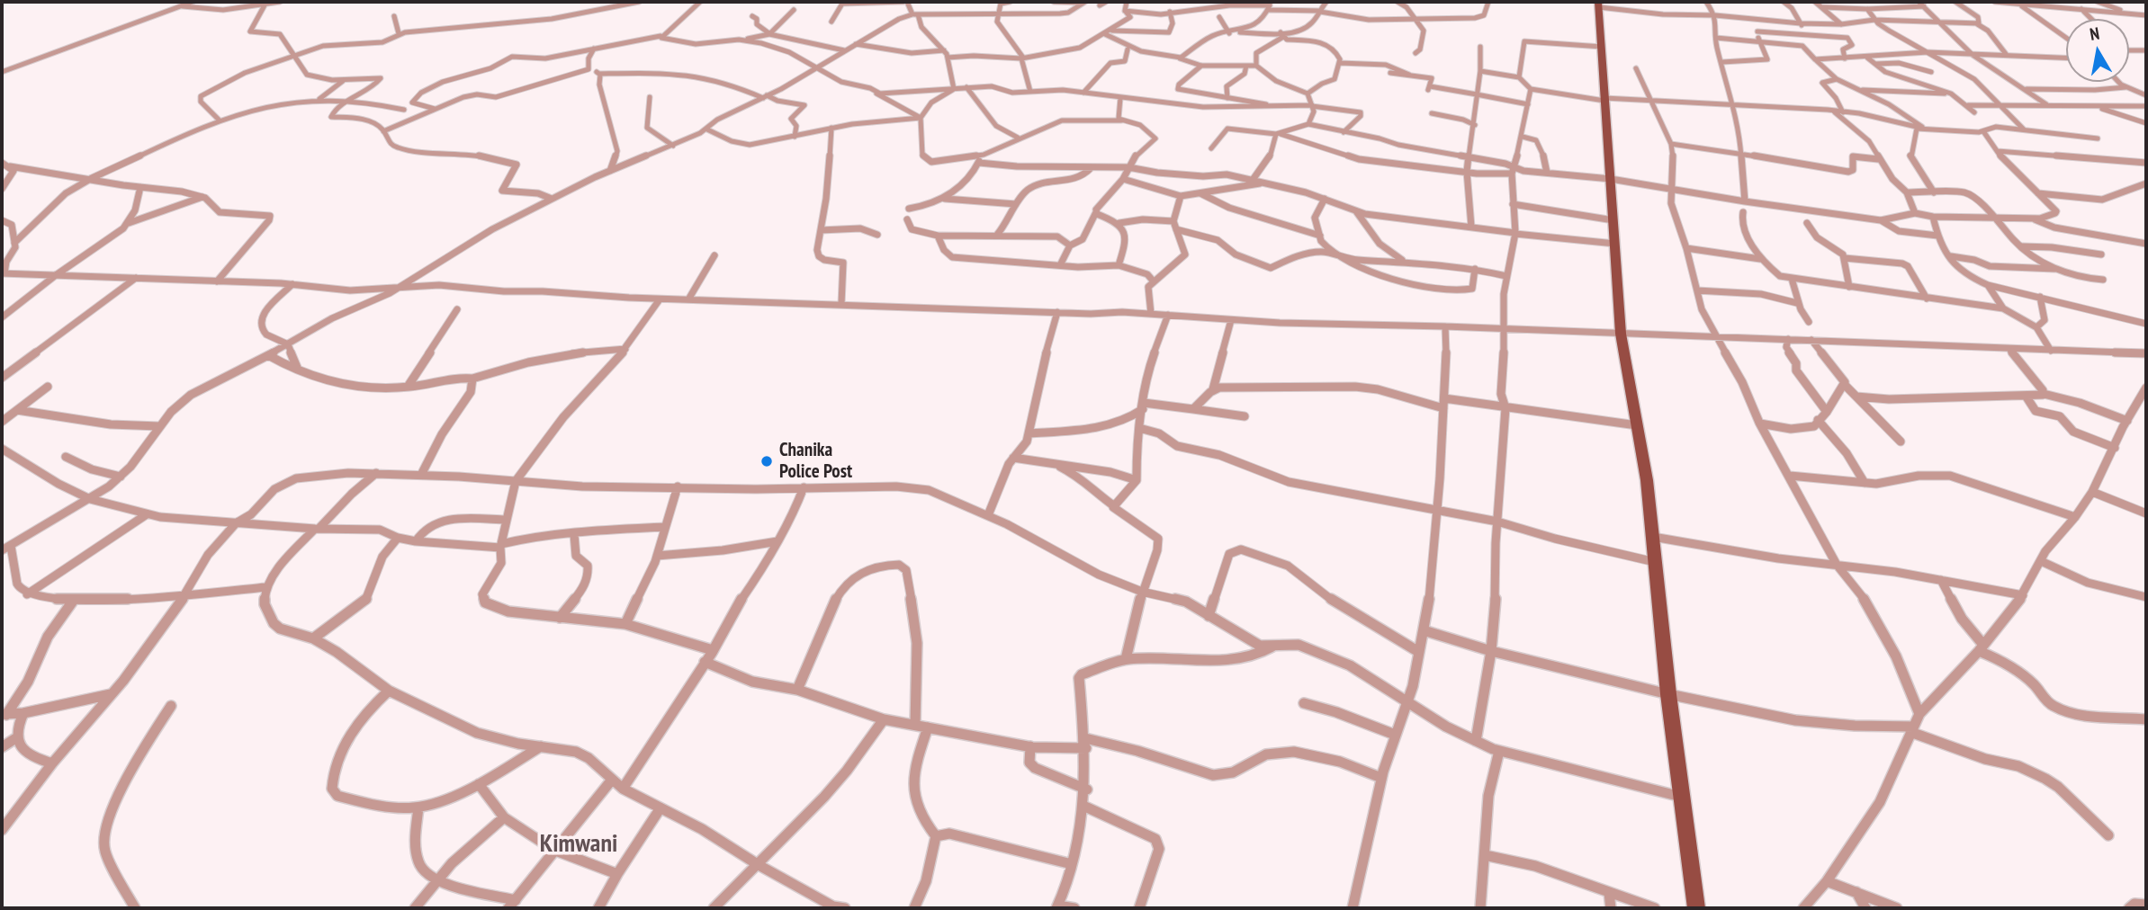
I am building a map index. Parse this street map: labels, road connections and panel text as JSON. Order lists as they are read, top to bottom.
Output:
{
  "districts": ["Kimwani"],
  "places": ["Chanika Police Post"],
  "north": "top"
}
